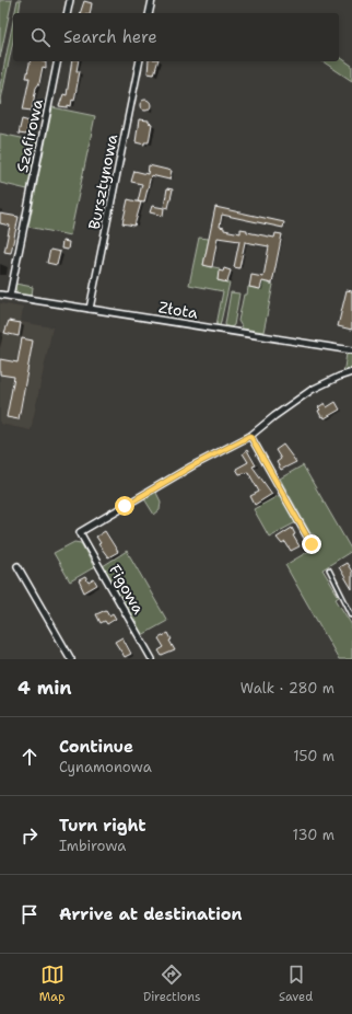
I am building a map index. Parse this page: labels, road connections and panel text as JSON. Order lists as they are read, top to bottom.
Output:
{
  "streets": {
    "street": [
      "Szafirowa",
      "Bursztynowa",
      "Złota",
      "Figowa"
    ]
  },
  "crossings": [
    ["Szafirowa", "Złota"],
    ["Bursztynowa", "Złota"]
  ],
  "page": {
    "search": "Search here",
    "heading": ["4 min", "Walk · 280 m"],
    "list": [
      ["Continue", "Cynamonowa", "150 m"],
      ["Turn right", "Imbirowa", "130 m"],
      "Arrive at destination"
    ],
    "nav": ["Map", "Directions", "Saved"]
  }
}
